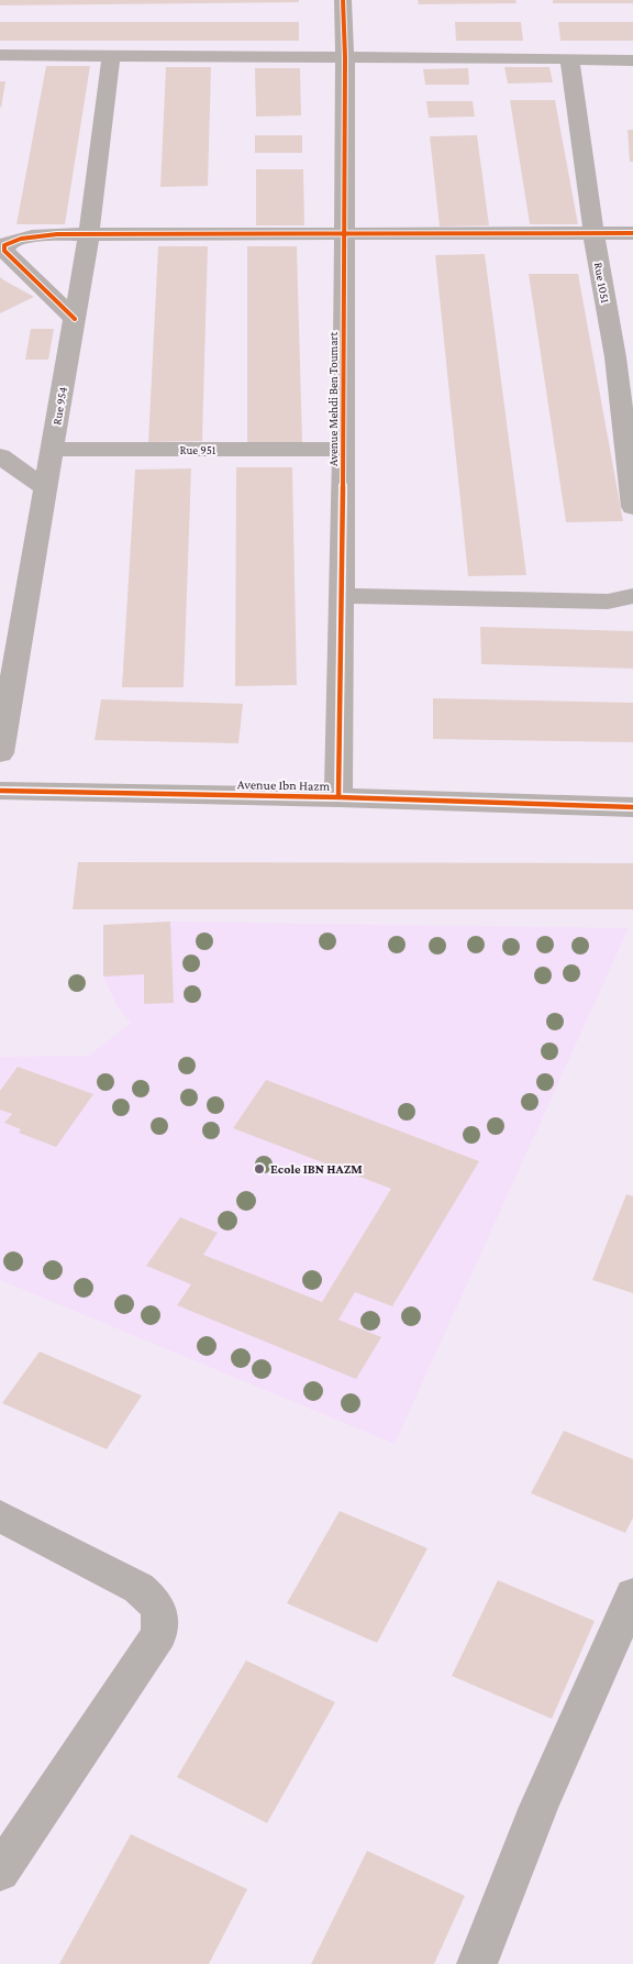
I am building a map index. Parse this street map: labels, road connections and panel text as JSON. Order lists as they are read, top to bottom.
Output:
{
  "streets": {
    "street": [
      "Rue 1051",
      "Avenue Mehdi Ben Toumart",
      "Rue 954",
      "Rue 951",
      "Avenue Ibn Hazm"
    ]
  },
  "crossings": [
    ["Avenue Mehdi Ben Toumart", "Rue 951"],
    ["Avenue Mehdi Ben Toumart", "Avenue Ibn Hazm"],
    ["Rue 954", "Rue 951"]
  ],
  "places": ["Ecole IBN HAZM"]
}
